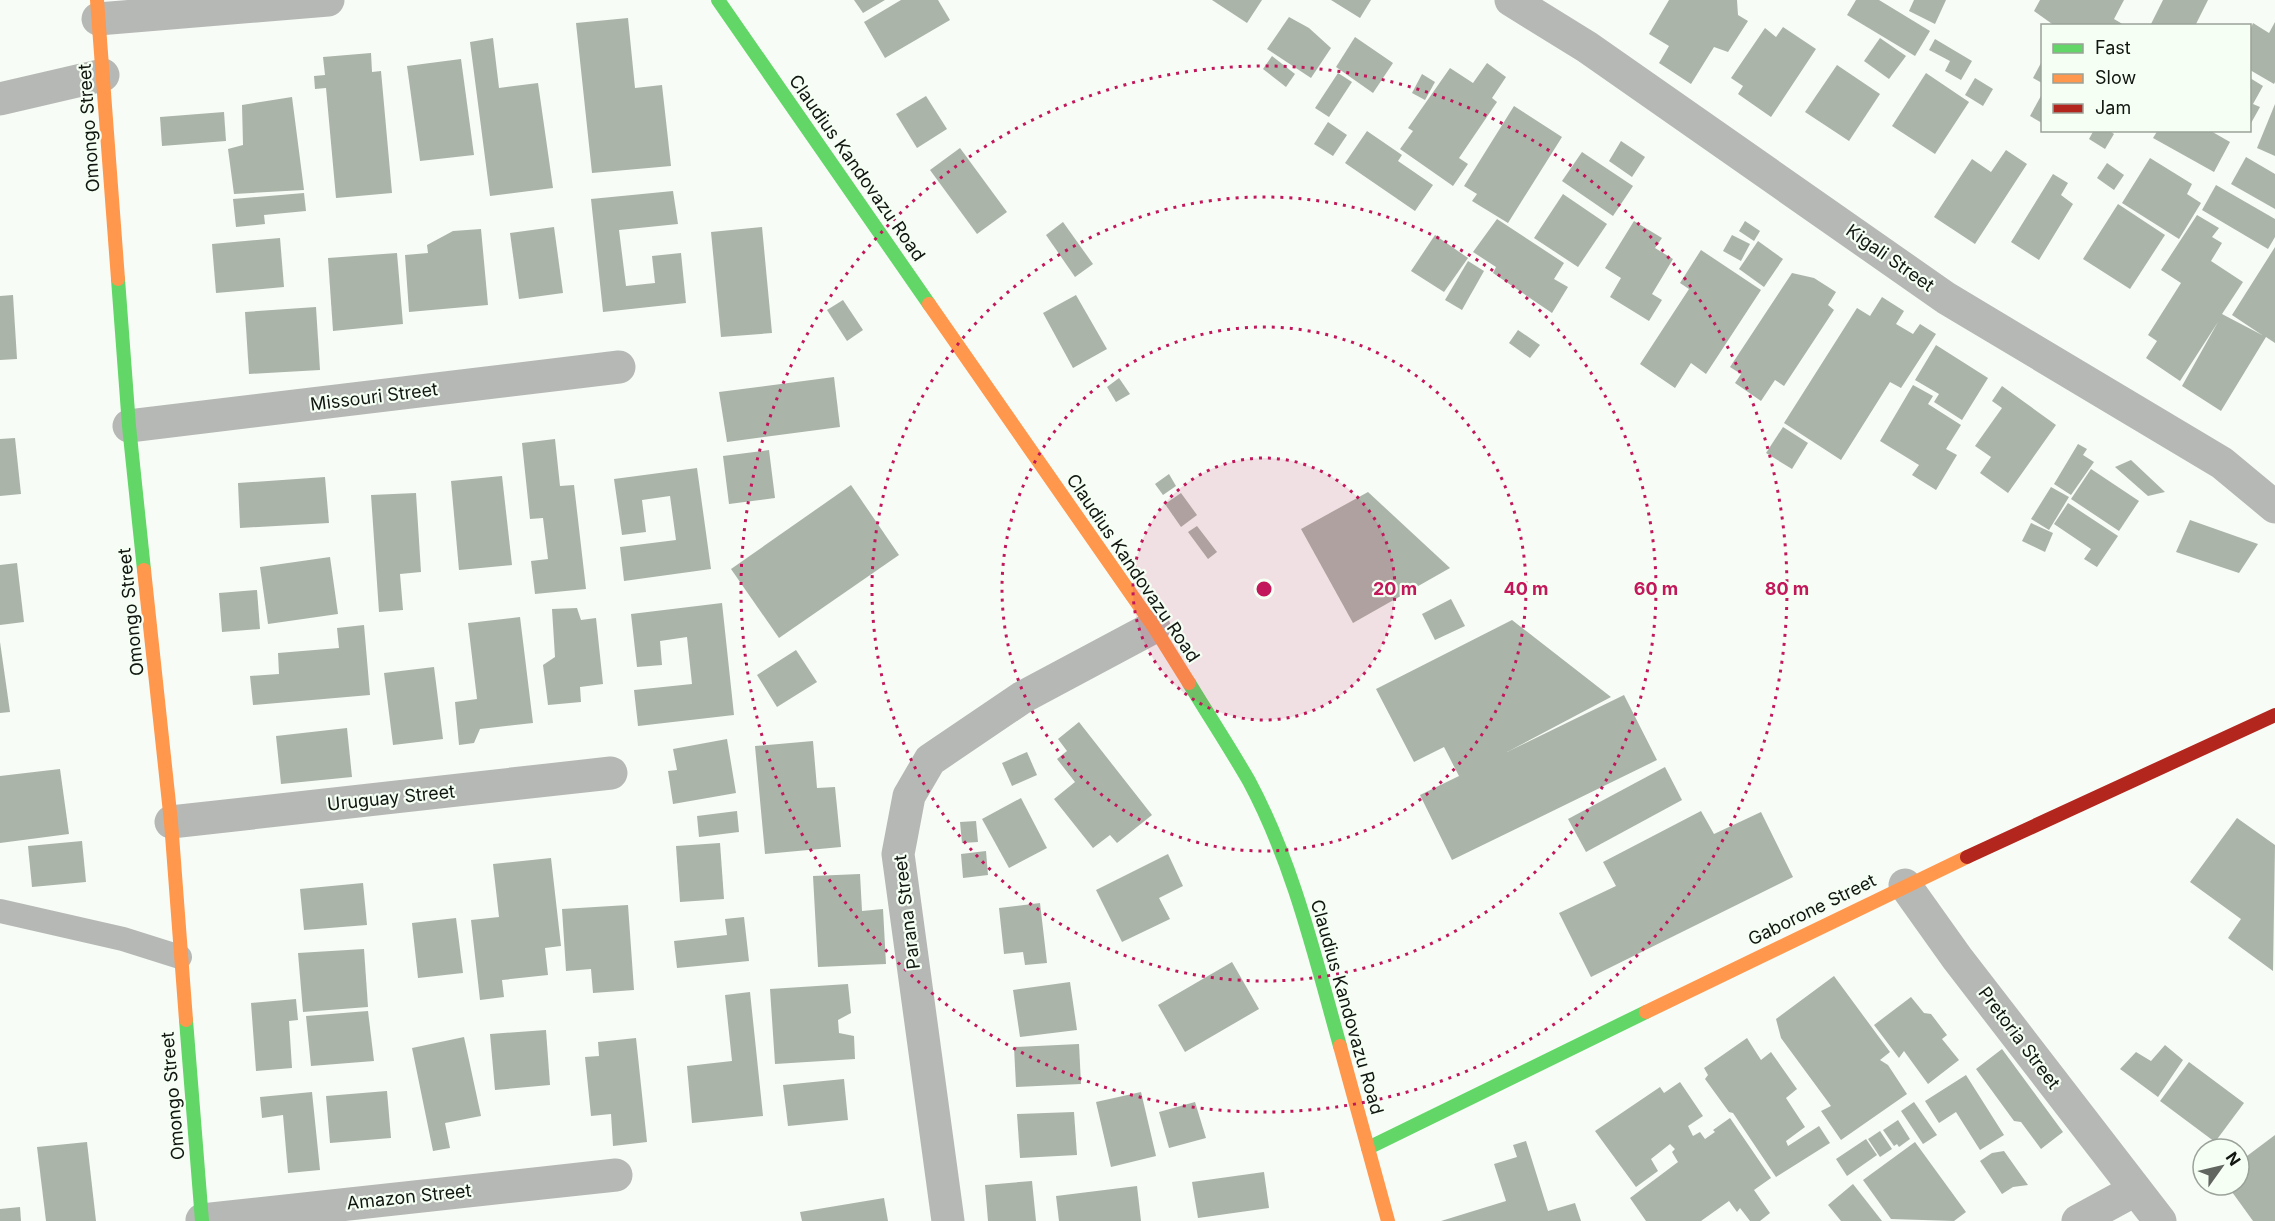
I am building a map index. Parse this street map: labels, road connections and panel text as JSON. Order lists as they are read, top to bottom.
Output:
{
  "streets": {
    "street": [
      "Omongo Street",
      "Claudius Kandovazu Road",
      "Kigali Street",
      "Missouri Street",
      "Uruguay Street",
      "Gaborone Street",
      "Parana Street",
      "Pretoria Street",
      "Amazon Street"
    ]
  },
  "crossings": [
    ["Omongo Street", "Missouri Street"],
    ["Omongo Street", "Uruguay Street"],
    ["Omongo Street", "Amazon Street"],
    ["Claudius Kandovazu Road", "Gaborone Street"],
    ["Claudius Kandovazu Road", "Parana Street"],
    ["Gaborone Street", "Pretoria Street"]
  ],
  "legend": ["Fast", "Slow", "Jam"],
  "north": "top right",
  "rings": [
    "20 m",
    "40 m",
    "60 m",
    "80 m"
  ]
}
